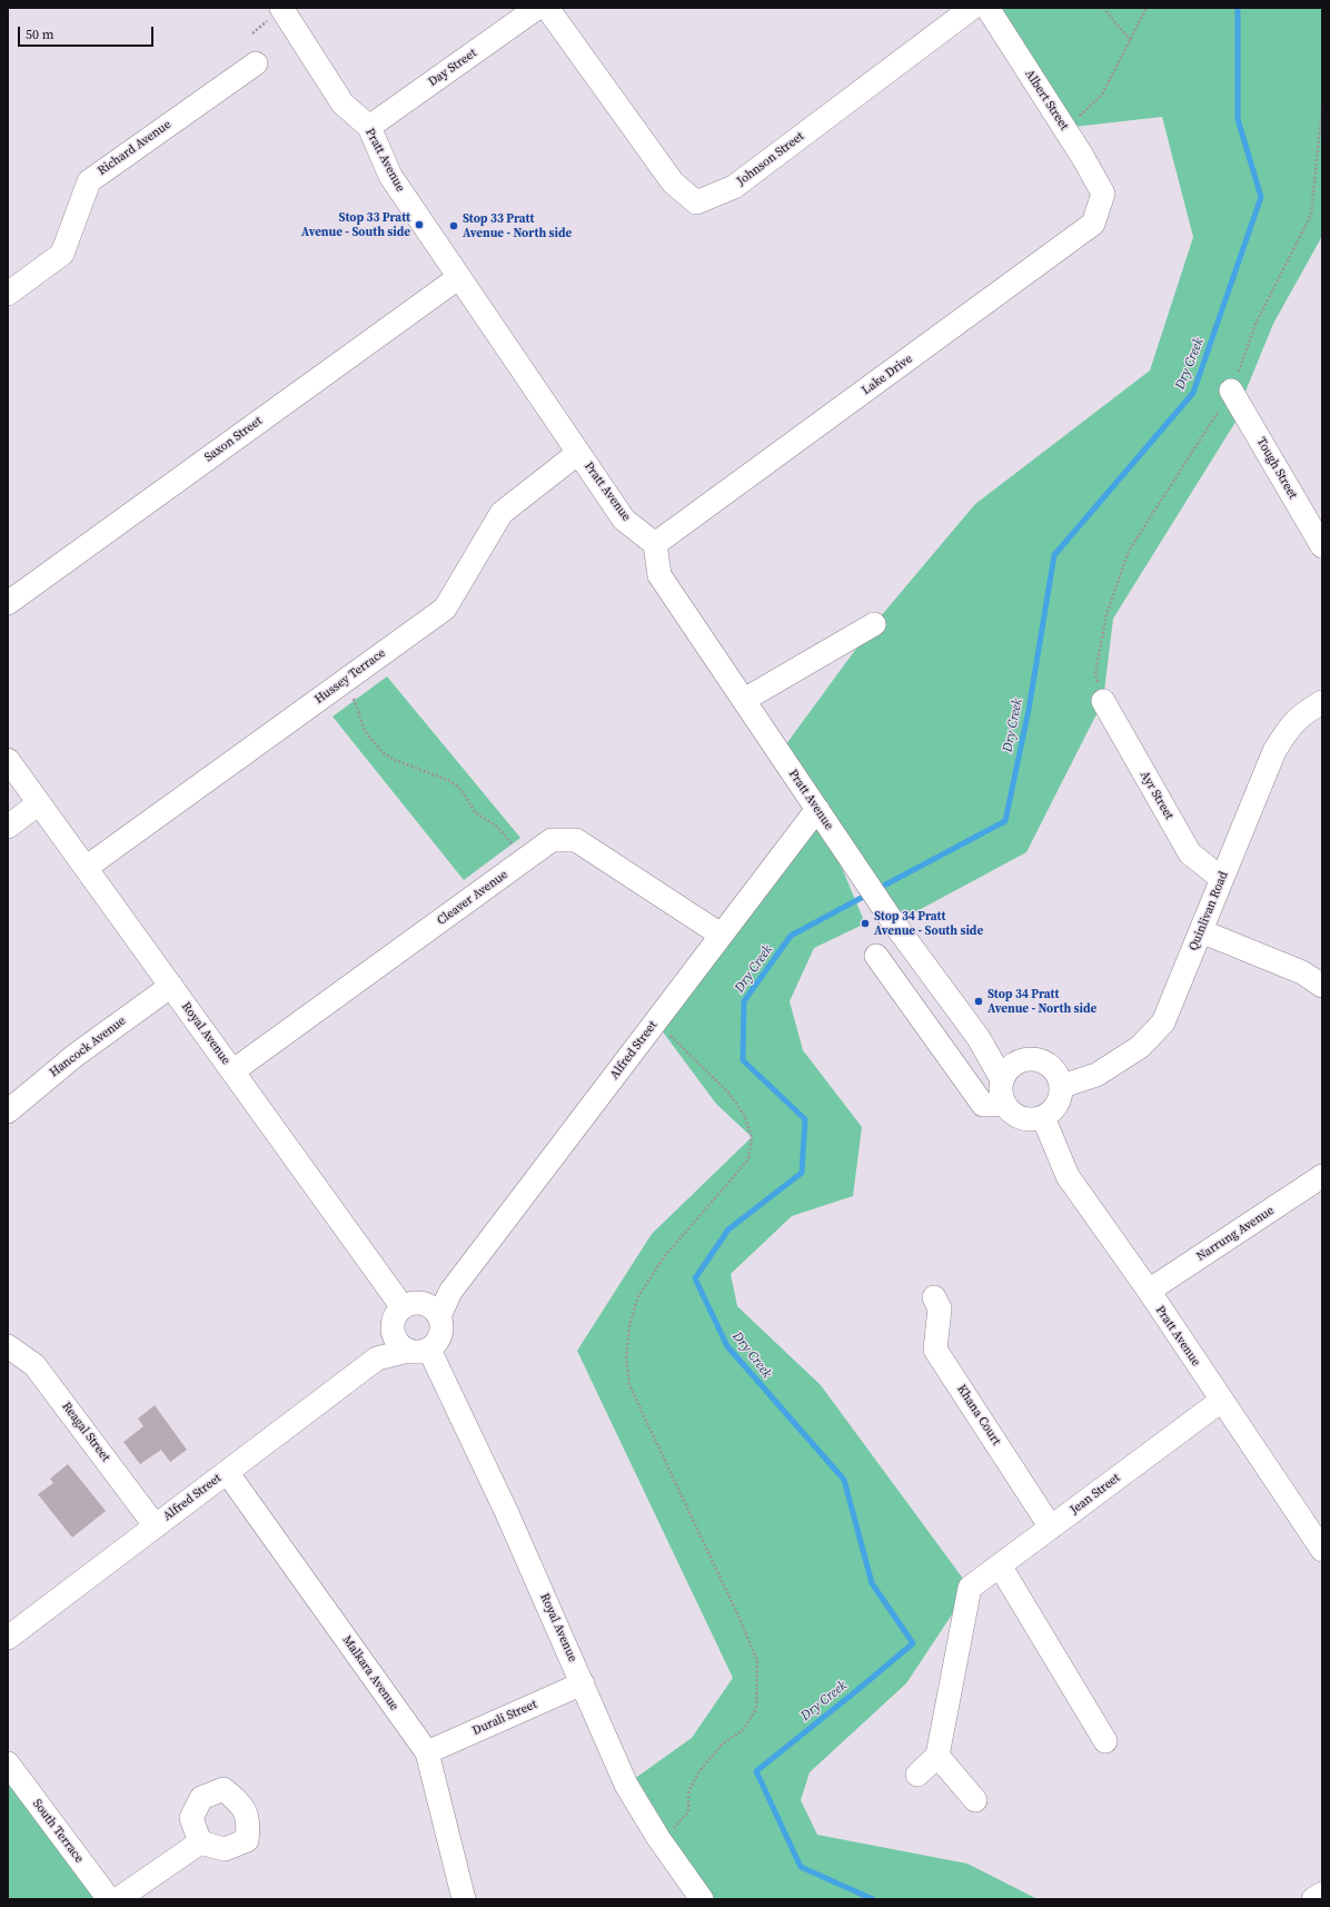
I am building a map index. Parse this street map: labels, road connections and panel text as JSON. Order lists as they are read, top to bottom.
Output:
{
  "streets": {
    "street": [
      "Day Street",
      "Albert Street",
      "Richard Avenue",
      "Johnson Street",
      "Pratt Avenue",
      "Lake Drive",
      "Saxon Street",
      "Tough Street",
      "Hussey Terrace",
      "Ayr Street",
      "Cleaver Avenue",
      "Quinlivan Road",
      "Royal Avenue",
      "Hancock Avenue",
      "Alfred Street",
      "Narrung Avenue",
      "Khana Court",
      "Reagal Street",
      "Jean Street",
      "Malkara Avenue",
      "Durali Street",
      "South Terrace"
    ]
  },
  "crossings": [
    ["Day Street", "Johnson Street"],
    ["Day Street", "Pratt Avenue"],
    ["Albert Street", "Lake Drive"],
    ["Pratt Avenue", "Lake Drive"],
    ["Pratt Avenue", "Saxon Street"],
    ["Pratt Avenue", "Hussey Terrace"],
    ["Pratt Avenue", "Quinlivan Road"],
    ["Pratt Avenue", "Alfred Street"],
    ["Pratt Avenue", "Narrung Avenue"],
    ["Pratt Avenue", "Jean Street"],
    ["Hussey Terrace", "Royal Avenue"],
    ["Ayr Street", "Quinlivan Road"],
    ["Cleaver Avenue", "Royal Avenue"],
    ["Cleaver Avenue", "Alfred Street"],
    ["Royal Avenue", "Hancock Avenue"],
    ["Royal Avenue", "Alfred Street"],
    ["Royal Avenue", "Durali Street"],
    ["Alfred Street", "Reagal Street"],
    ["Alfred Street", "Malkara Avenue"],
    ["Khana Court", "Jean Street"],
    ["Malkara Avenue", "Durali Street"]
  ],
  "water": ["Dry Creek"],
  "places": [
    "Stop 33 Pratt Avenue - South side",
    "Stop 33 Pratt Avenue - North side",
    "Stop 34 Pratt Avenue - South side",
    "Stop 34 Pratt Avenue - North side"
  ],
  "scale_bar": "50 m"
}
